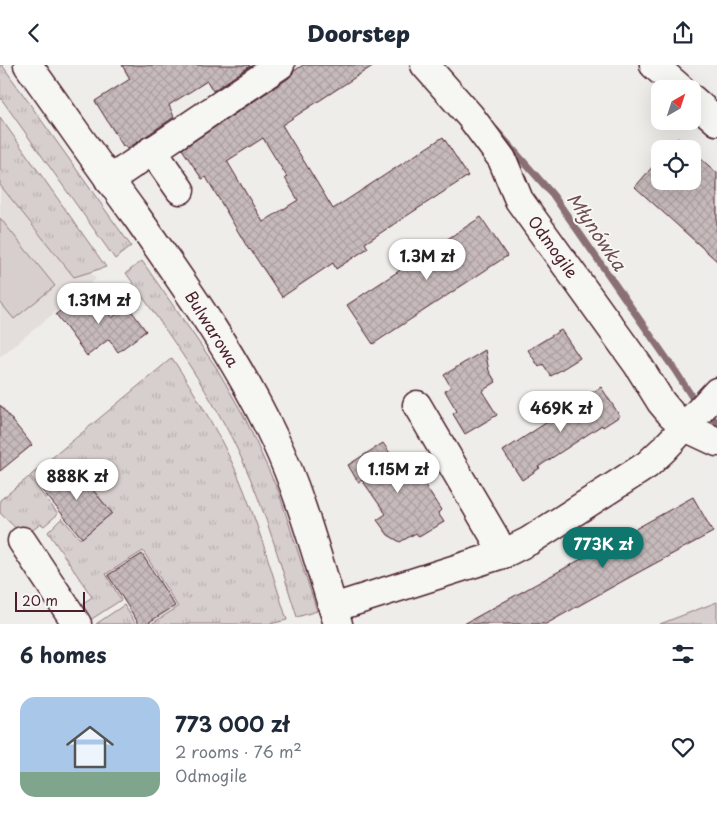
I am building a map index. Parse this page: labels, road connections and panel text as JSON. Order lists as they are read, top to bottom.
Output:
{
  "streets": {
    "street": ["Odmogile", "Bulwarowa"]
  },
  "water": ["Młynówka"],
  "scale_bar": "20 m",
  "north": "top right",
  "page": {
    "header": "Doorstep",
    "price": [
      "1.3M zł",
      "1.31M zł",
      "469K zł",
      "1.15M zł",
      "888K zł",
      "773K zł"
    ],
    "scale": "20 m",
    "heading": "6 homes",
    "list": [
      {
        "name": "773 000 zł",
        "note": "2 rooms · 76 m² · Odmogile"
      }
    ]
  }
}
